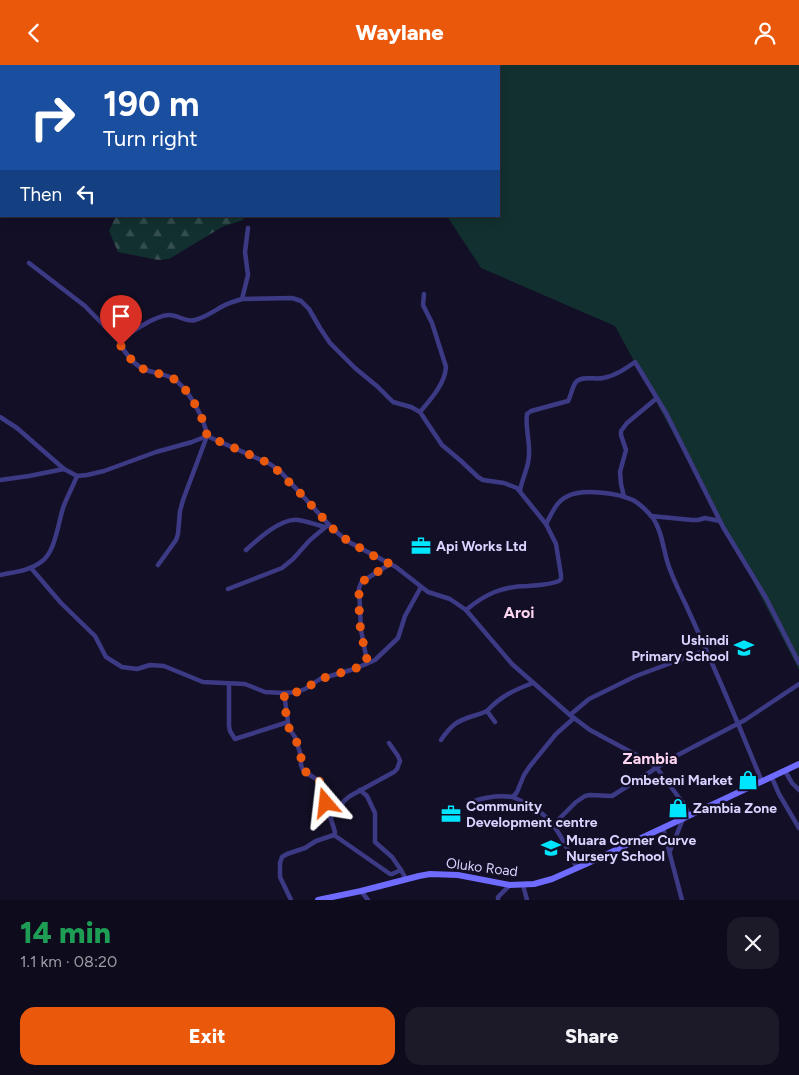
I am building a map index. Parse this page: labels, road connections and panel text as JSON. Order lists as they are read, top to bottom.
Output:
{
  "streets": {
    "main road": ["Oluko Road"]
  },
  "districts": ["Aroi", "Zambia"],
  "places": {
    "office": ["Api Works Ltd", "Community Development centre"],
    "school or university": ["Ushindi Primary School", "Muara Corner Curve Nursery School"],
    "shop": ["Ombeteni Market", "Zambia Zone"]
  },
  "page": {
    "header": "Waylane",
    "turn": ["190 m", "Turn right"],
    "then": "Then",
    "heading": ["14 min", "1.1 km · 08:20"],
    "buttons": ["Exit", "Share"]
  }
}
